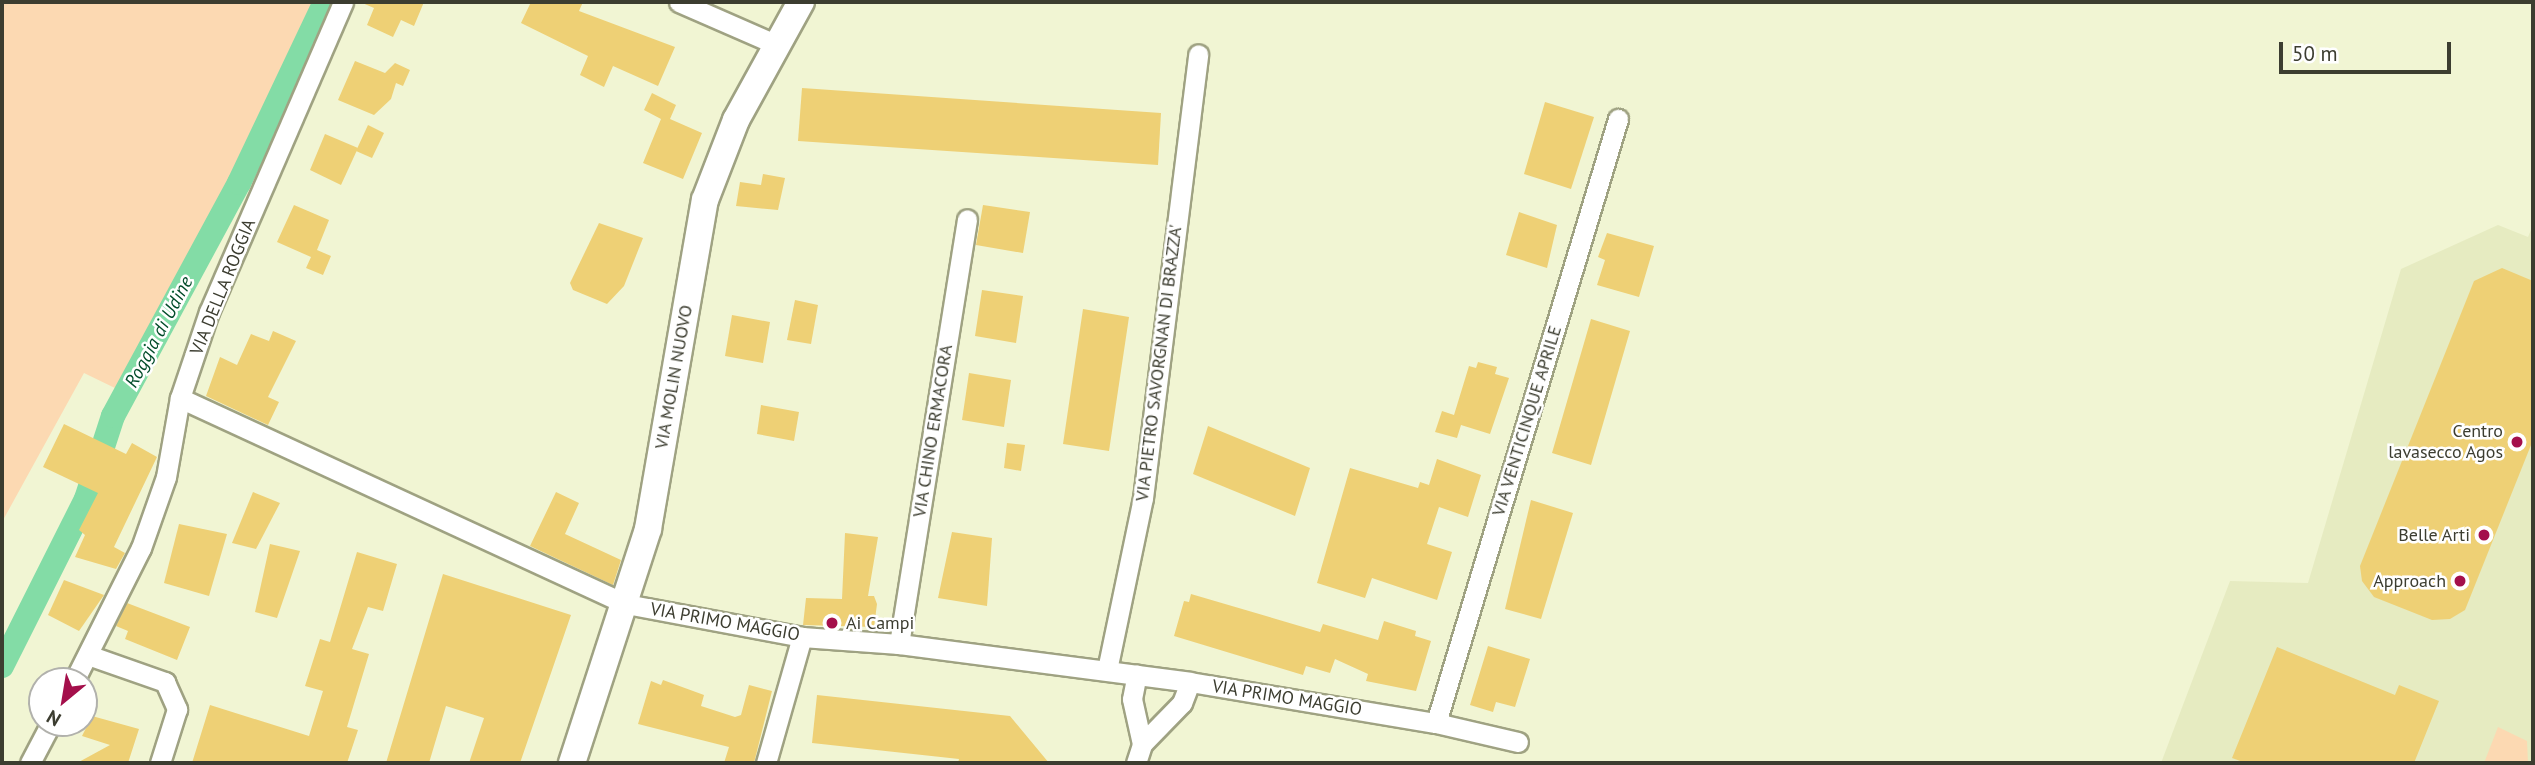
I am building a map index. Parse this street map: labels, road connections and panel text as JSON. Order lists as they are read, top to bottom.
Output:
{
  "streets": {
    "main road": ["VIA MOLIN NUOVO"],
    "street": [
      "VIA DELLA ROGGIA",
      "VIA PIETRO SAVORGNAN DI BRAZZA'",
      "VIA VENTICINQUE APRILE",
      "VIA CHINO ERMACORA",
      "VIA PRIMO MAGGIO"
    ]
  },
  "crossings": [
    ["VIA DELLA ROGGIA", "VIA PRIMO MAGGIO"],
    ["VIA PIETRO SAVORGNAN DI BRAZZA'", "VIA PRIMO MAGGIO"],
    ["VIA MOLIN NUOVO", "VIA PRIMO MAGGIO"],
    ["VIA VENTICINQUE APRILE", "VIA PRIMO MAGGIO"],
    ["VIA CHINO ERMACORA", "VIA PRIMO MAGGIO"]
  ],
  "water": ["Roggia di Udine"],
  "places": [
    "Centro lavasecco Agos",
    "Belle Arti",
    "Approach",
    "Ai Campi"
  ],
  "scale_bar": "50 m",
  "north": "bottom left"
}
